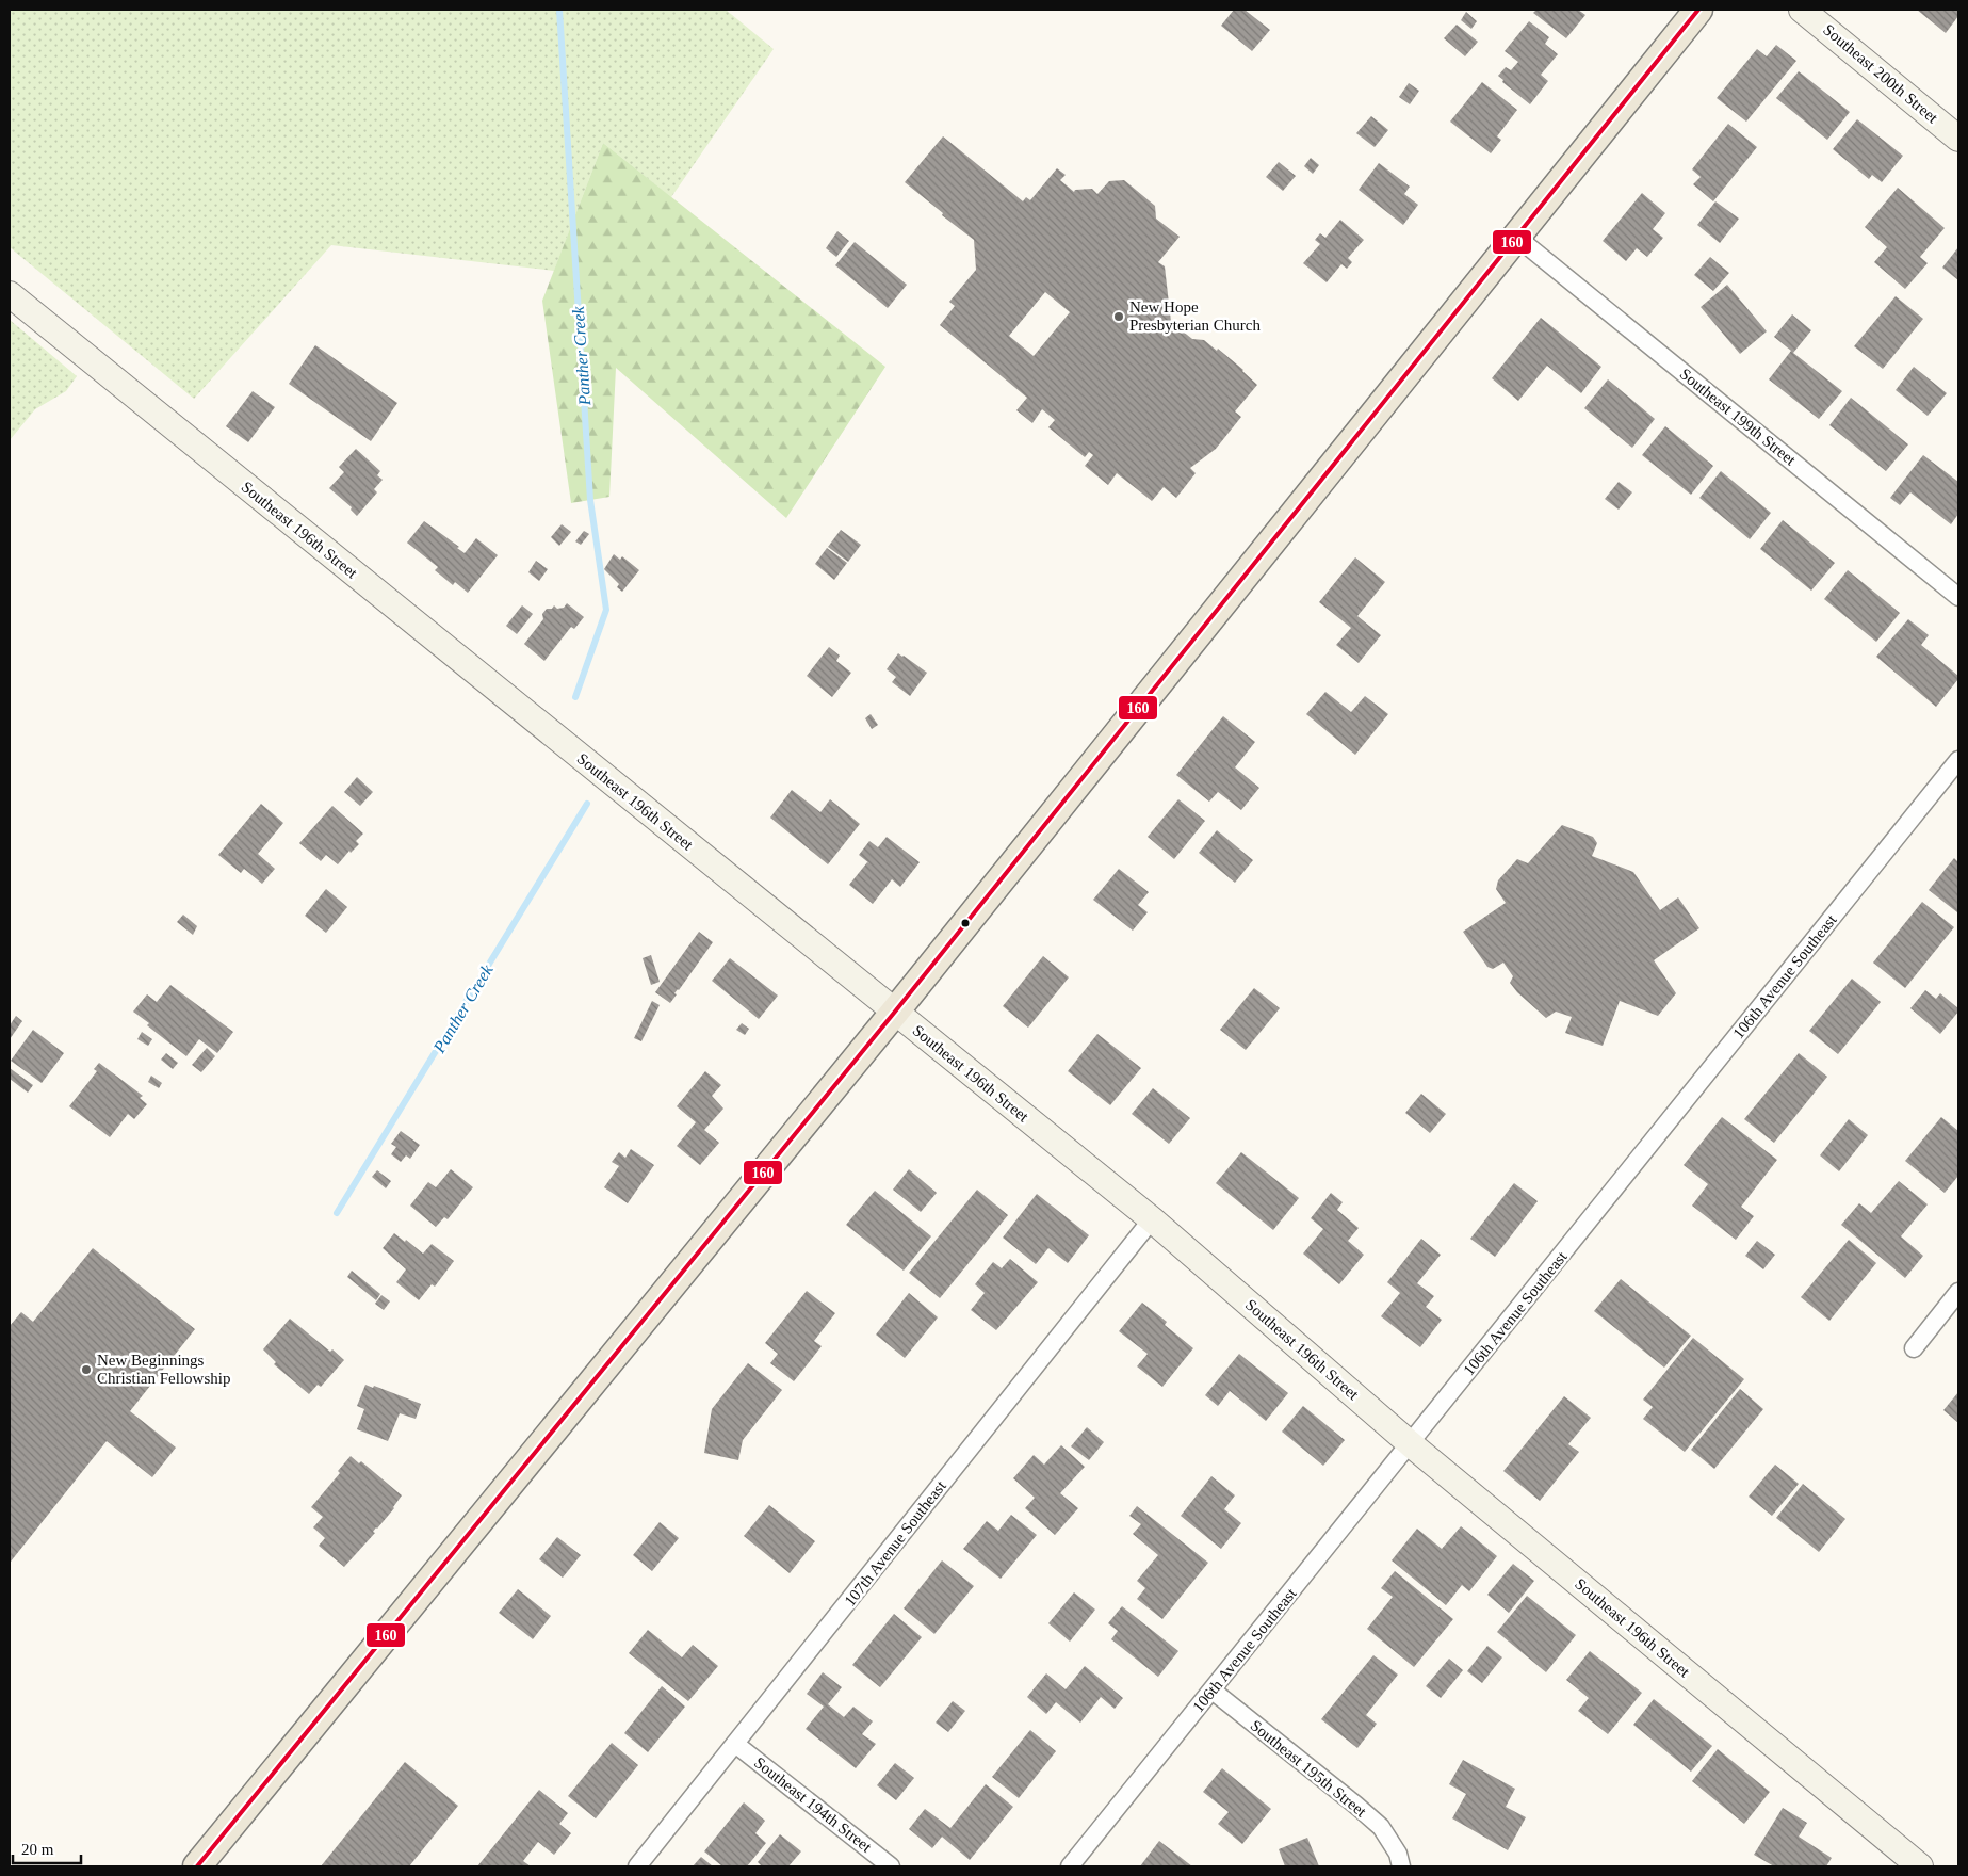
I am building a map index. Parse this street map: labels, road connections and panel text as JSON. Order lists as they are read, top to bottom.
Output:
{
  "streets": {
    "street": [
      "Southeast 200th Street",
      "Southeast 199th Street",
      "Southeast 196th Street",
      "106th Avenue Southeast",
      "107th Avenue Southeast",
      "Southeast 195th Street",
      "Southeast 194th Street"
    ]
  },
  "crossings": [
    ["Southeast 196th Street", "106th Avenue Southeast"],
    ["Southeast 196th Street", "107th Avenue Southeast"],
    ["106th Avenue Southeast", "Southeast 195th Street"],
    ["107th Avenue Southeast", "Southeast 194th Street"]
  ],
  "water": ["Panther Creek"],
  "places": ["New Hope Presbyterian Church", "New Beginnings Christian Fellowship"],
  "lines": ["transit line 160"],
  "scale_bar": "20 m"
}
